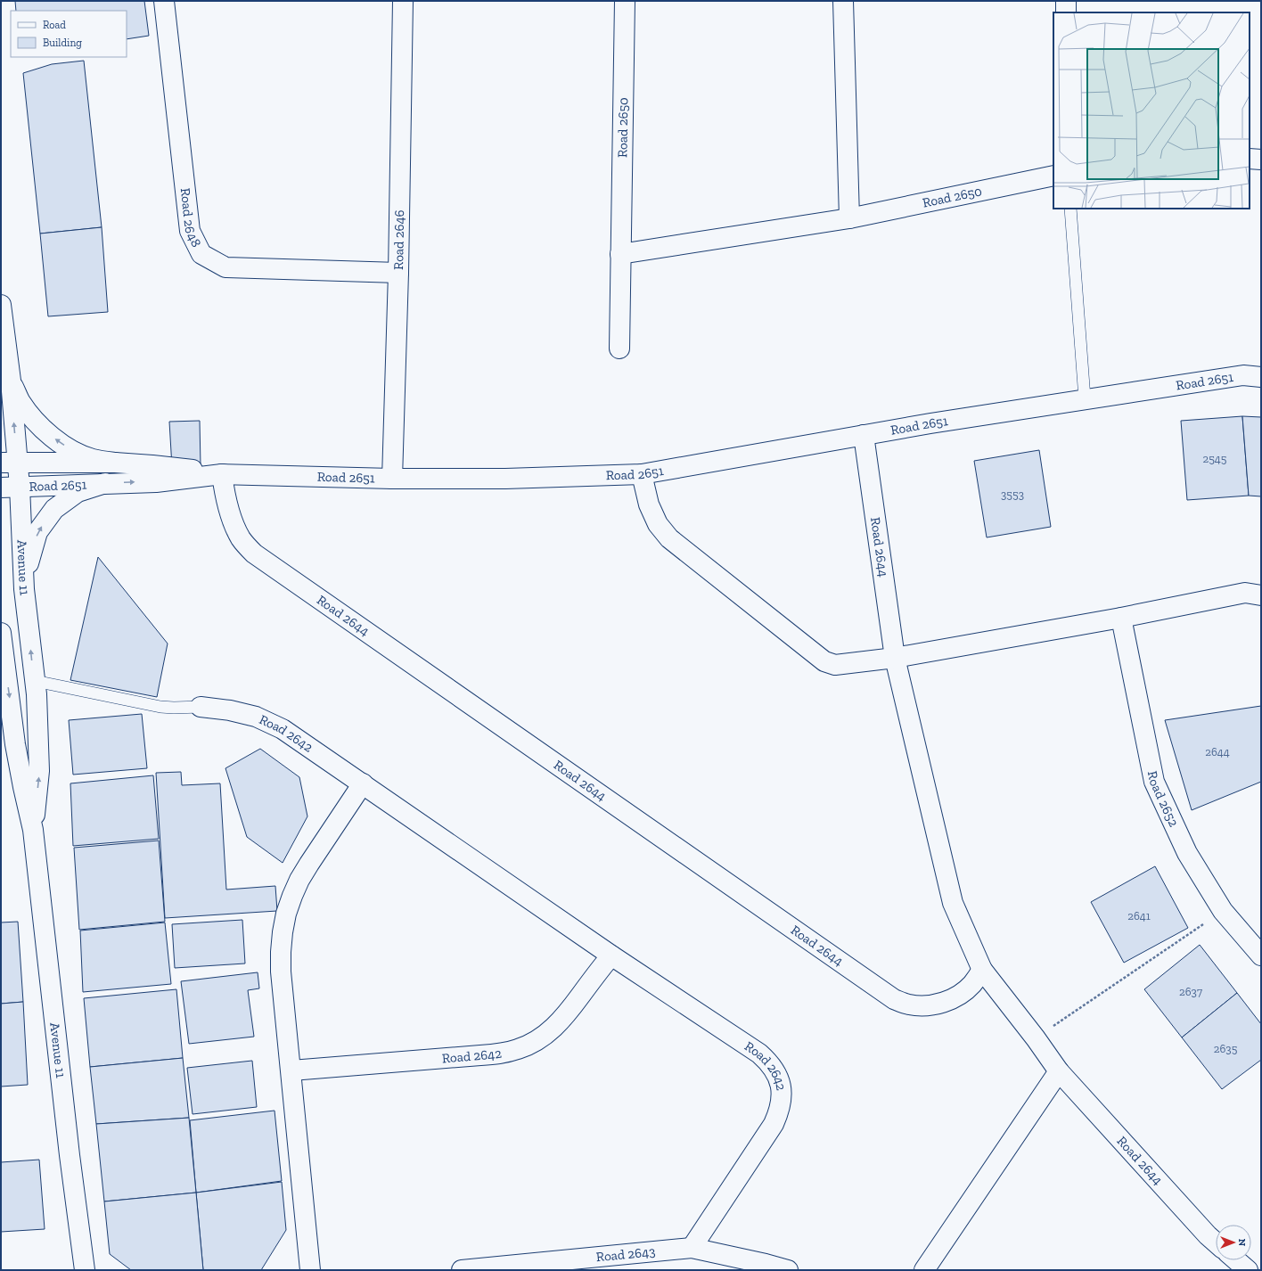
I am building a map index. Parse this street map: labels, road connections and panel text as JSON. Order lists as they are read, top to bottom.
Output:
{
  "streets": {
    "street": [
      "Road 2650",
      "Road 2648",
      "Road 2646",
      "Road 2651",
      "Road 2644",
      "Avenue 11",
      "Road 2642",
      "Road 2652",
      "Road 2643"
    ]
  },
  "crossings": [
    ["Road 2648", "Road 2646"],
    ["Road 2646", "Road 2651"],
    ["Road 2651", "Road 2644"],
    ["Road 2651", "Avenue 11"],
    ["Road 2642", "Road 2643"]
  ],
  "house_numbers": [
    "2545",
    "3553",
    "2644",
    "2641",
    "2637",
    "2635"
  ],
  "legend": ["Road", "Building"],
  "north": "right"
}
